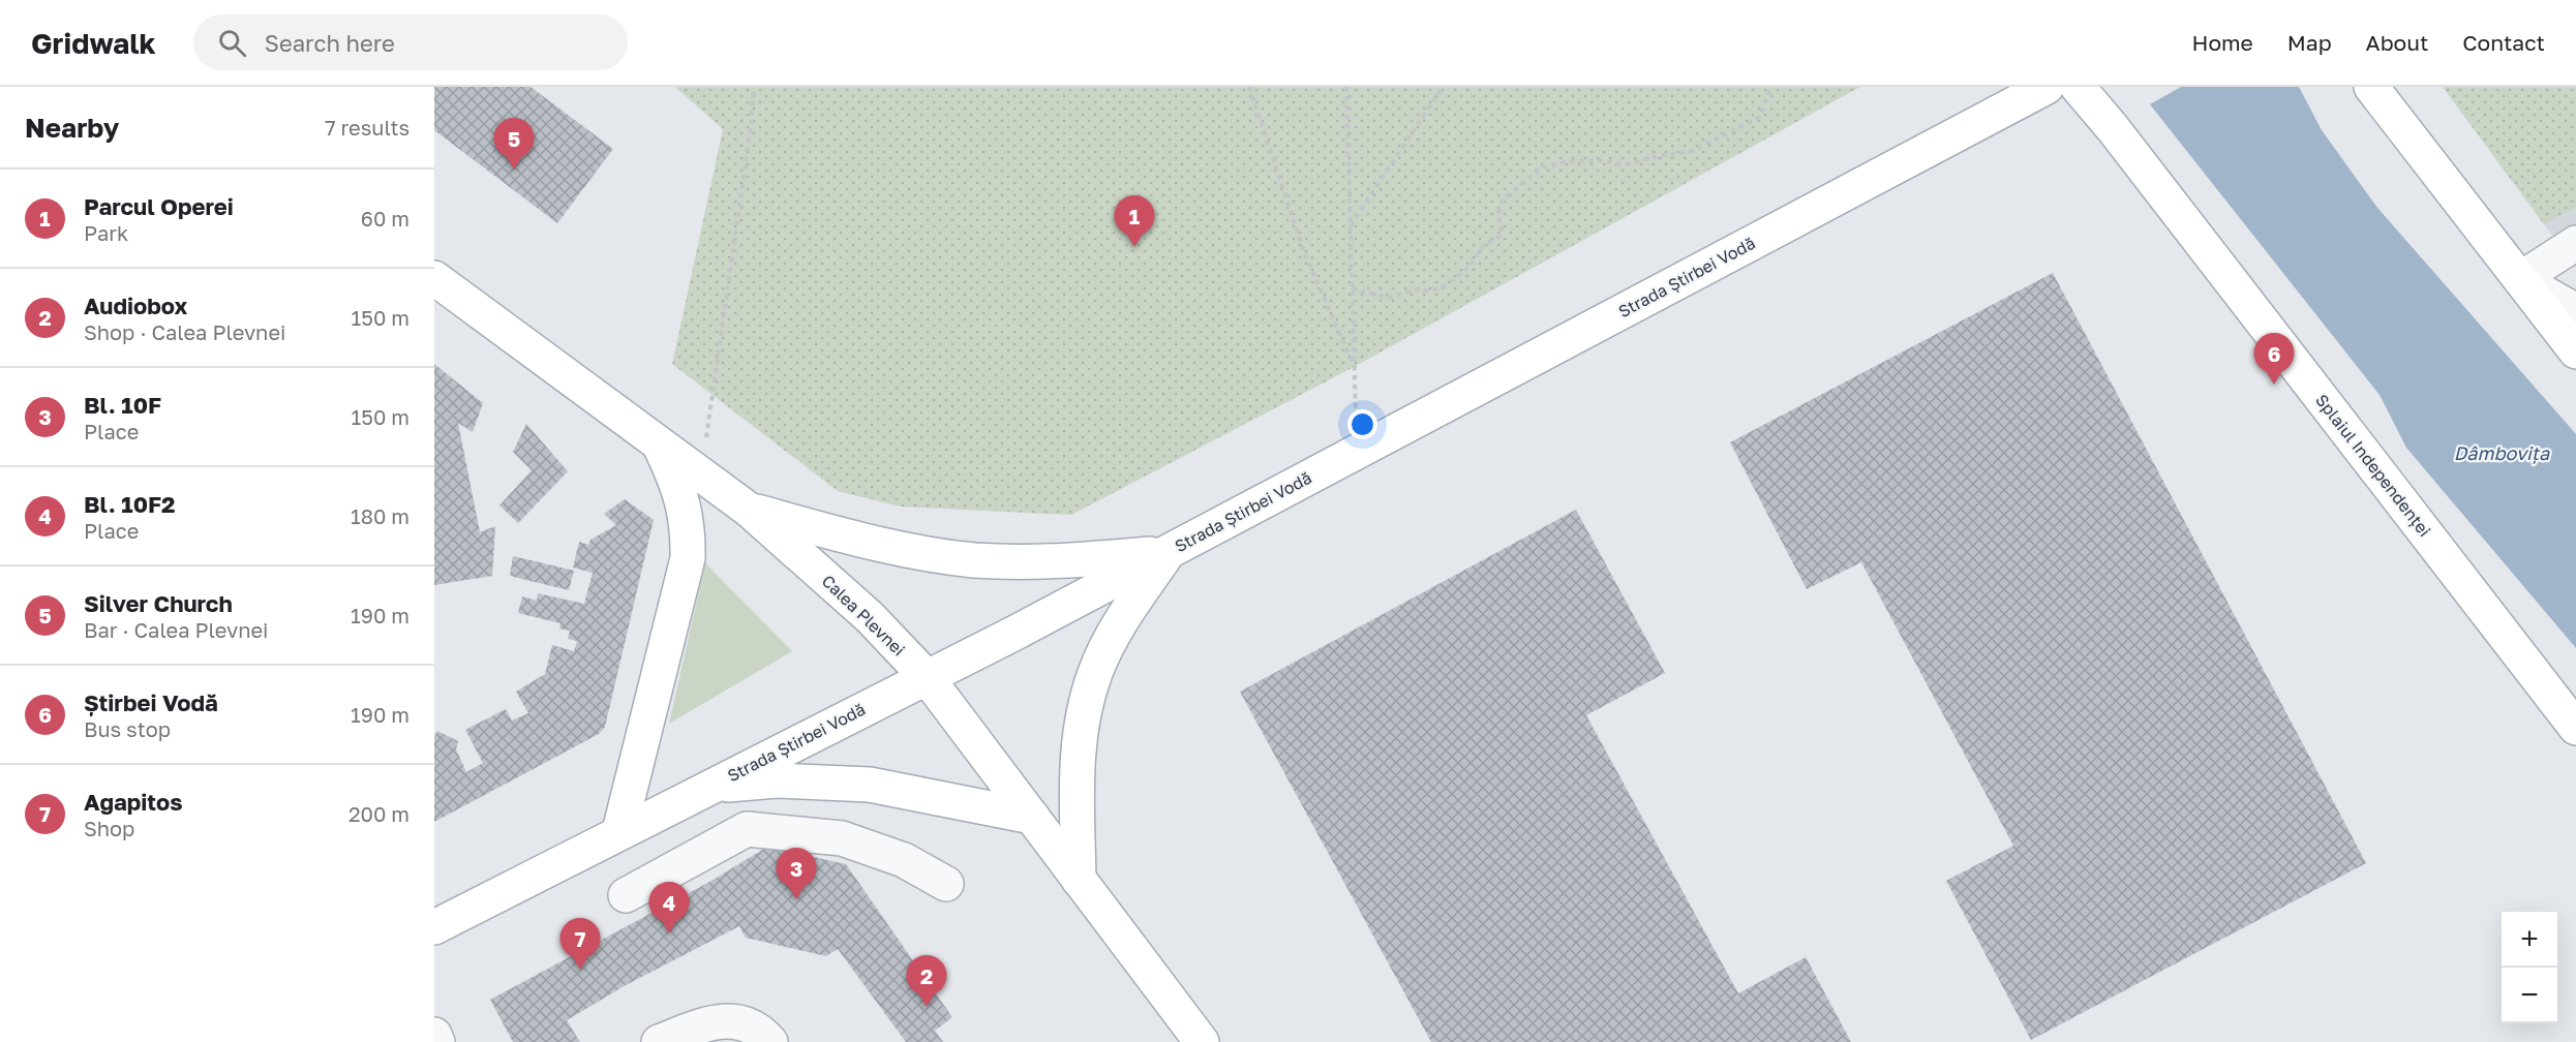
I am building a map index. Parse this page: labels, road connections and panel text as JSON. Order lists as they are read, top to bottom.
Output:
{
  "streets": {
    "main road": ["Strada Știrbei Vodă", "Splaiul Independenței", "Calea Plevnei"]
  },
  "crossings": [
    ["Strada Știrbei Vodă", "Calea Plevnei"]
  ],
  "water": ["Dâmbovița"],
  "page": {
    "header": "Gridwalk",
    "search": "Search here",
    "nav": [
      "Home",
      "Map",
      "About",
      "Contact"
    ],
    "heading": ["Nearby", "7 results"],
    "pins": [
      "5",
      "1",
      "6",
      "3",
      "4",
      "7",
      "2"
    ],
    "list": [
      {
        "mark": "1",
        "name": "Parcul Operei",
        "note": "Park",
        "value": "60 m"
      },
      {
        "mark": "2",
        "name": "Audiobox",
        "note": "Shop · Calea Plevnei",
        "value": "150 m"
      },
      {
        "mark": "3",
        "name": "Bl. 10F",
        "note": "Place",
        "value": "150 m"
      },
      {
        "mark": "4",
        "name": "Bl. 10F2",
        "note": "Place",
        "value": "180 m"
      },
      {
        "mark": "5",
        "name": "Silver Church",
        "note": "Bar · Calea Plevnei",
        "value": "190 m"
      },
      {
        "mark": "6",
        "name": "Știrbei Vodă",
        "note": "Bus stop",
        "value": "190 m"
      },
      {
        "mark": "7",
        "name": "Agapitos",
        "note": "Shop",
        "value": "200 m"
      }
    ],
    "map_buttons": ["+", "−"]
  }
}
